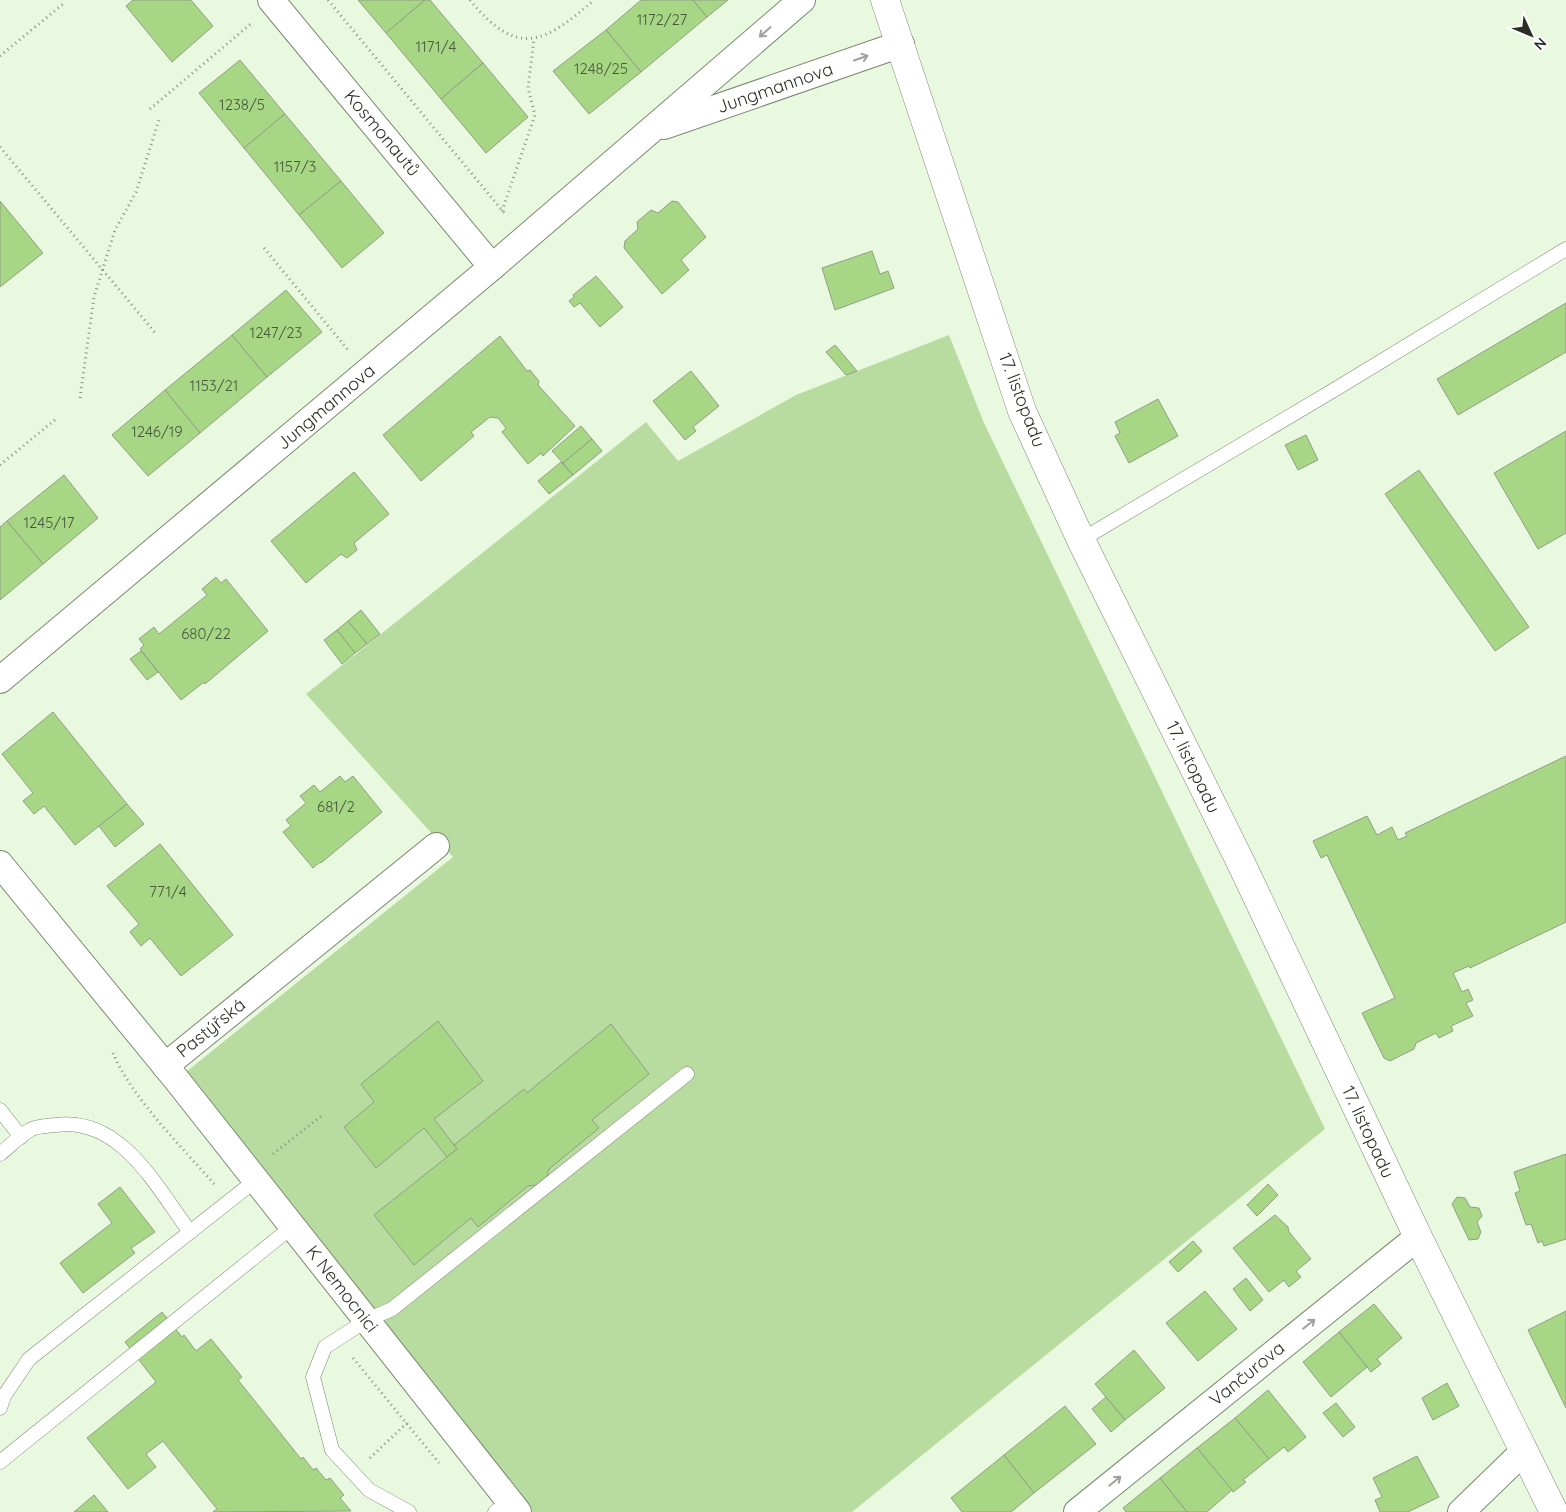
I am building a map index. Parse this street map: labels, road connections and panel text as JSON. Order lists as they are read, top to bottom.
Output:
{
  "streets": {
    "street": [
      "Jungmannova",
      "Kosmonautů",
      "17. listopadu",
      "Pastýřská",
      "K Nemocnici",
      "Vančurova"
    ]
  },
  "crossings": [
    ["Jungmannova", "Kosmonautů"],
    ["Jungmannova", "17. listopadu"],
    ["17. listopadu", "Vančurova"],
    ["Pastýřská", "K Nemocnici"]
  ],
  "one_way": ["Vančurova"],
  "house_numbers": [
    "1172/27",
    "1171/4",
    "1248/25",
    "1238/5",
    "1157/3",
    "1247/23",
    "1153/21",
    "1246/19",
    "1245/17",
    "680/22",
    "681/2",
    "771/4"
  ],
  "north": "bottom right"
}
